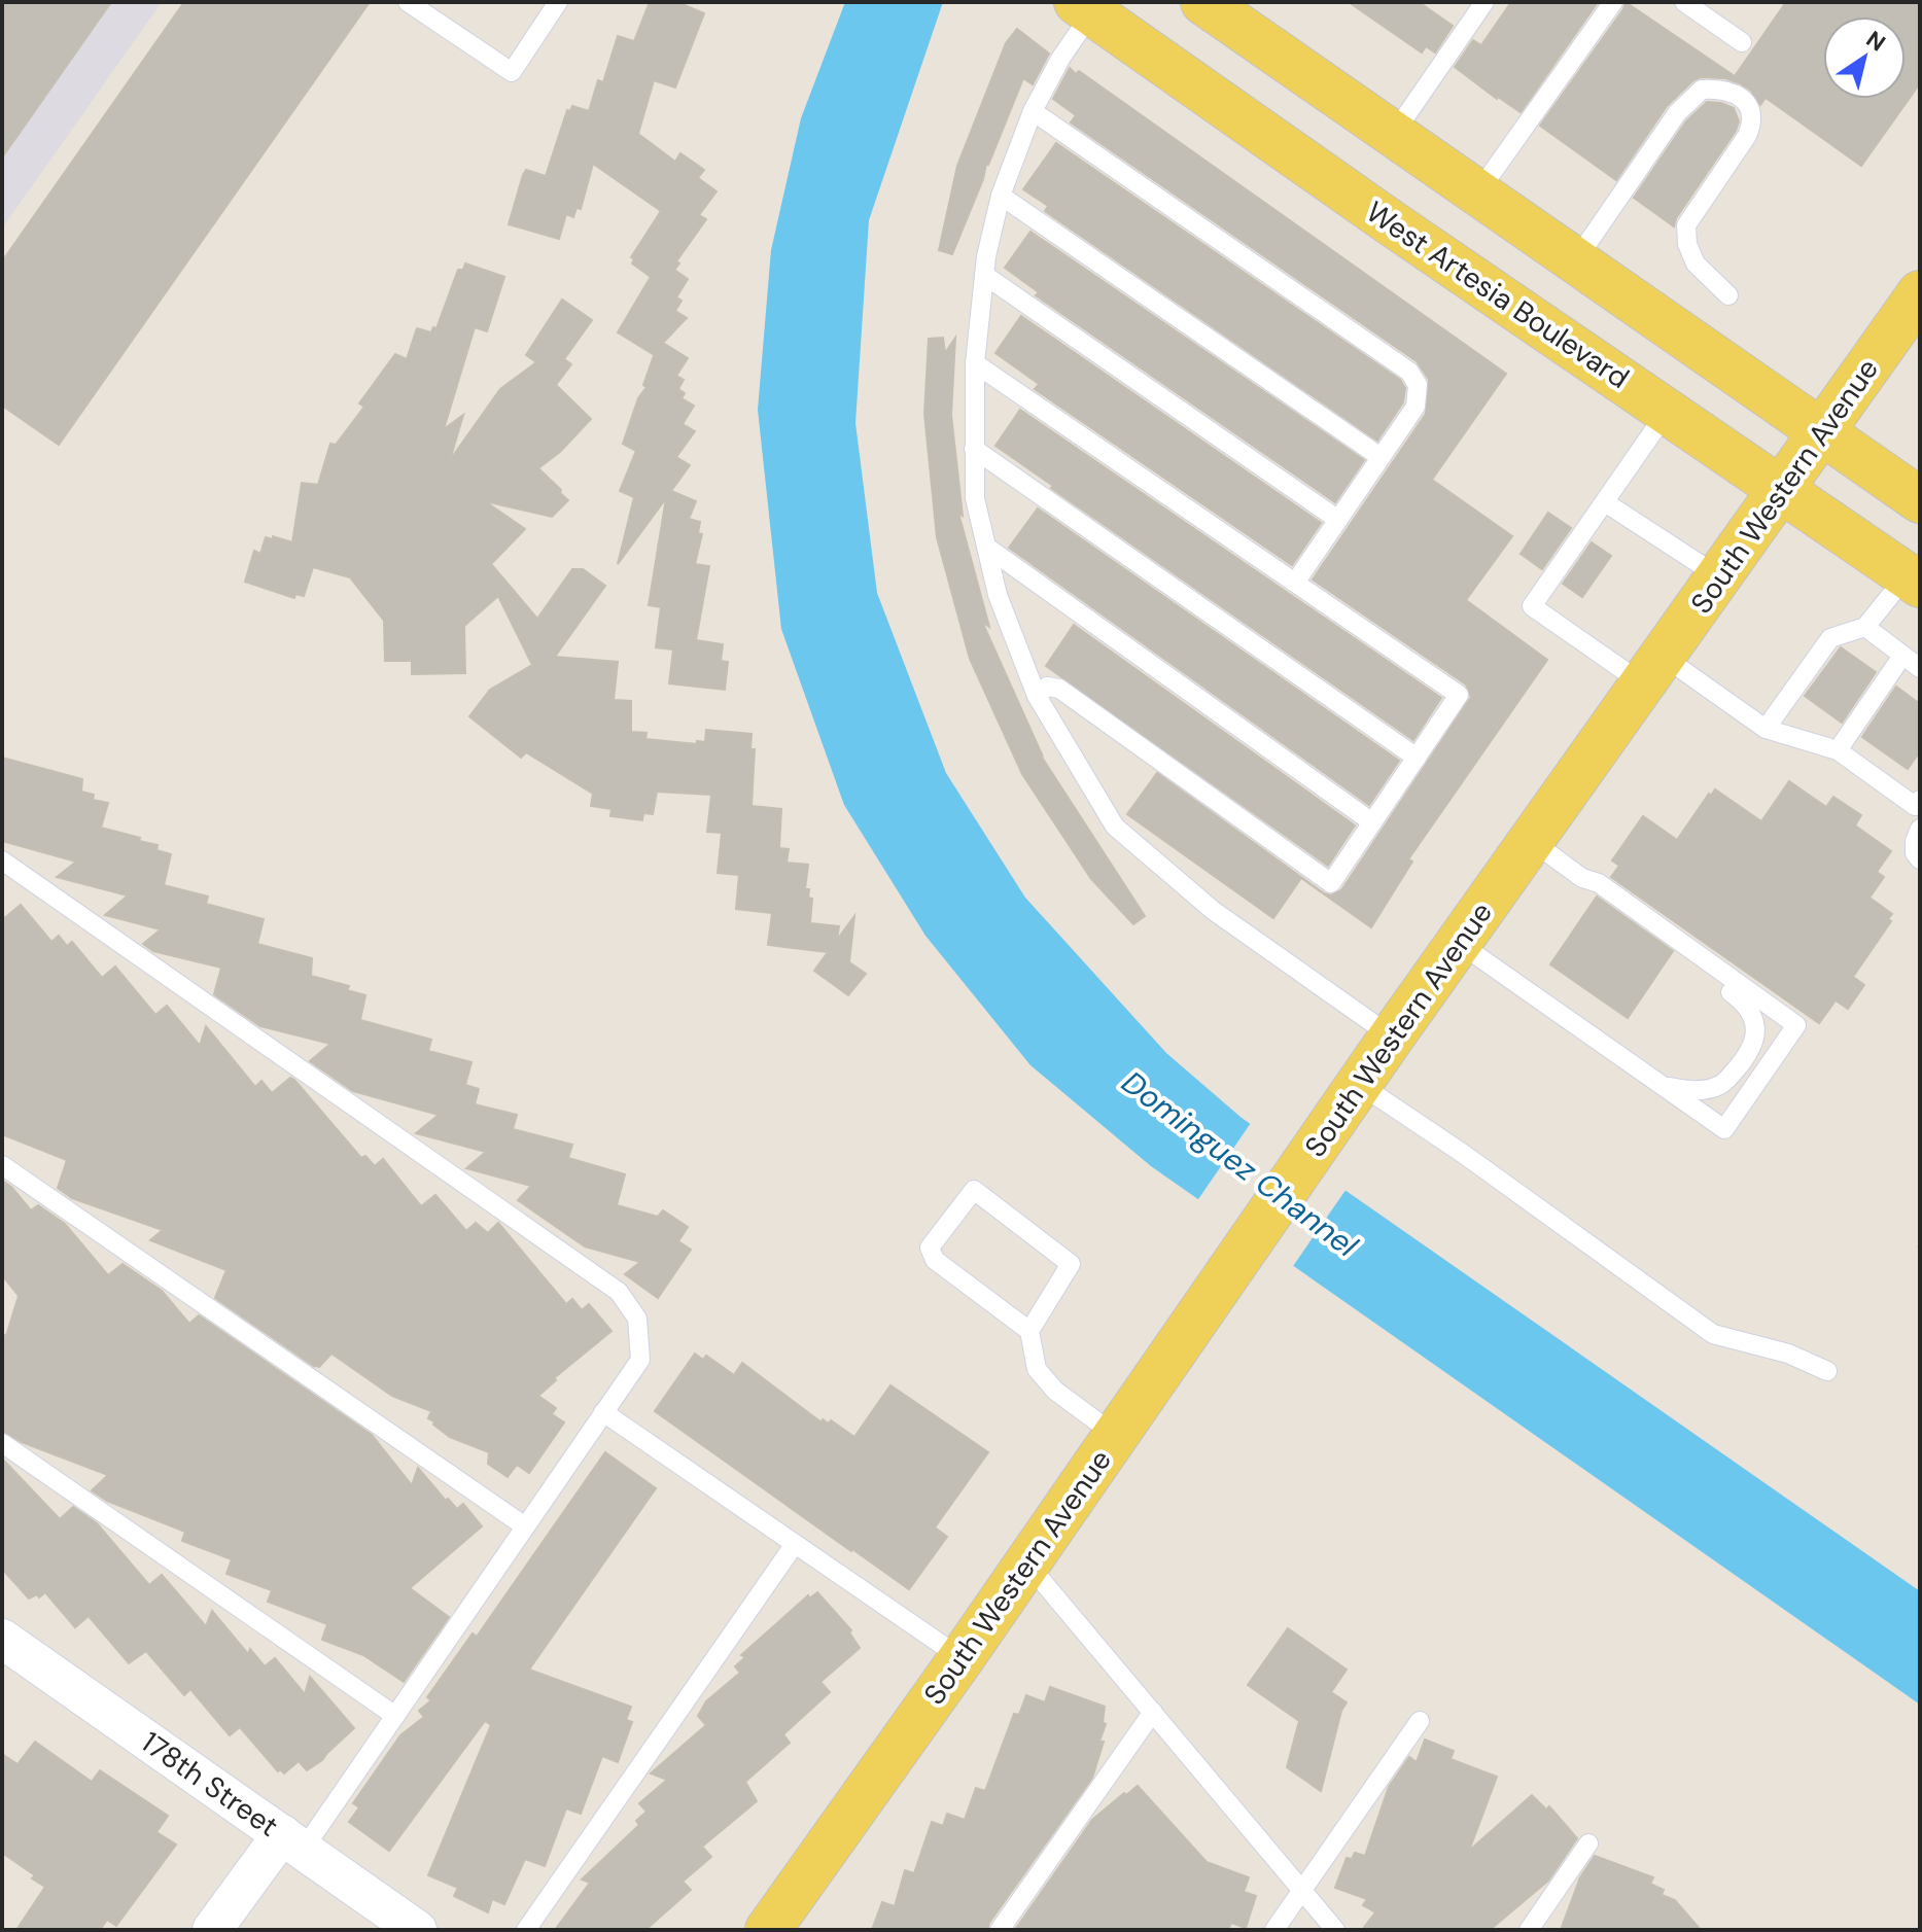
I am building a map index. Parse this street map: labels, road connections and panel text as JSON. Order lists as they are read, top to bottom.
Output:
{
  "streets": {
    "main road": ["West Artesia Boulevard", "South Western Avenue"],
    "street": ["178th Street"]
  },
  "crossings": [
    ["West Artesia Boulevard", "South Western Avenue"]
  ],
  "water": ["Dominguez Channel"],
  "north": "top right"
}
